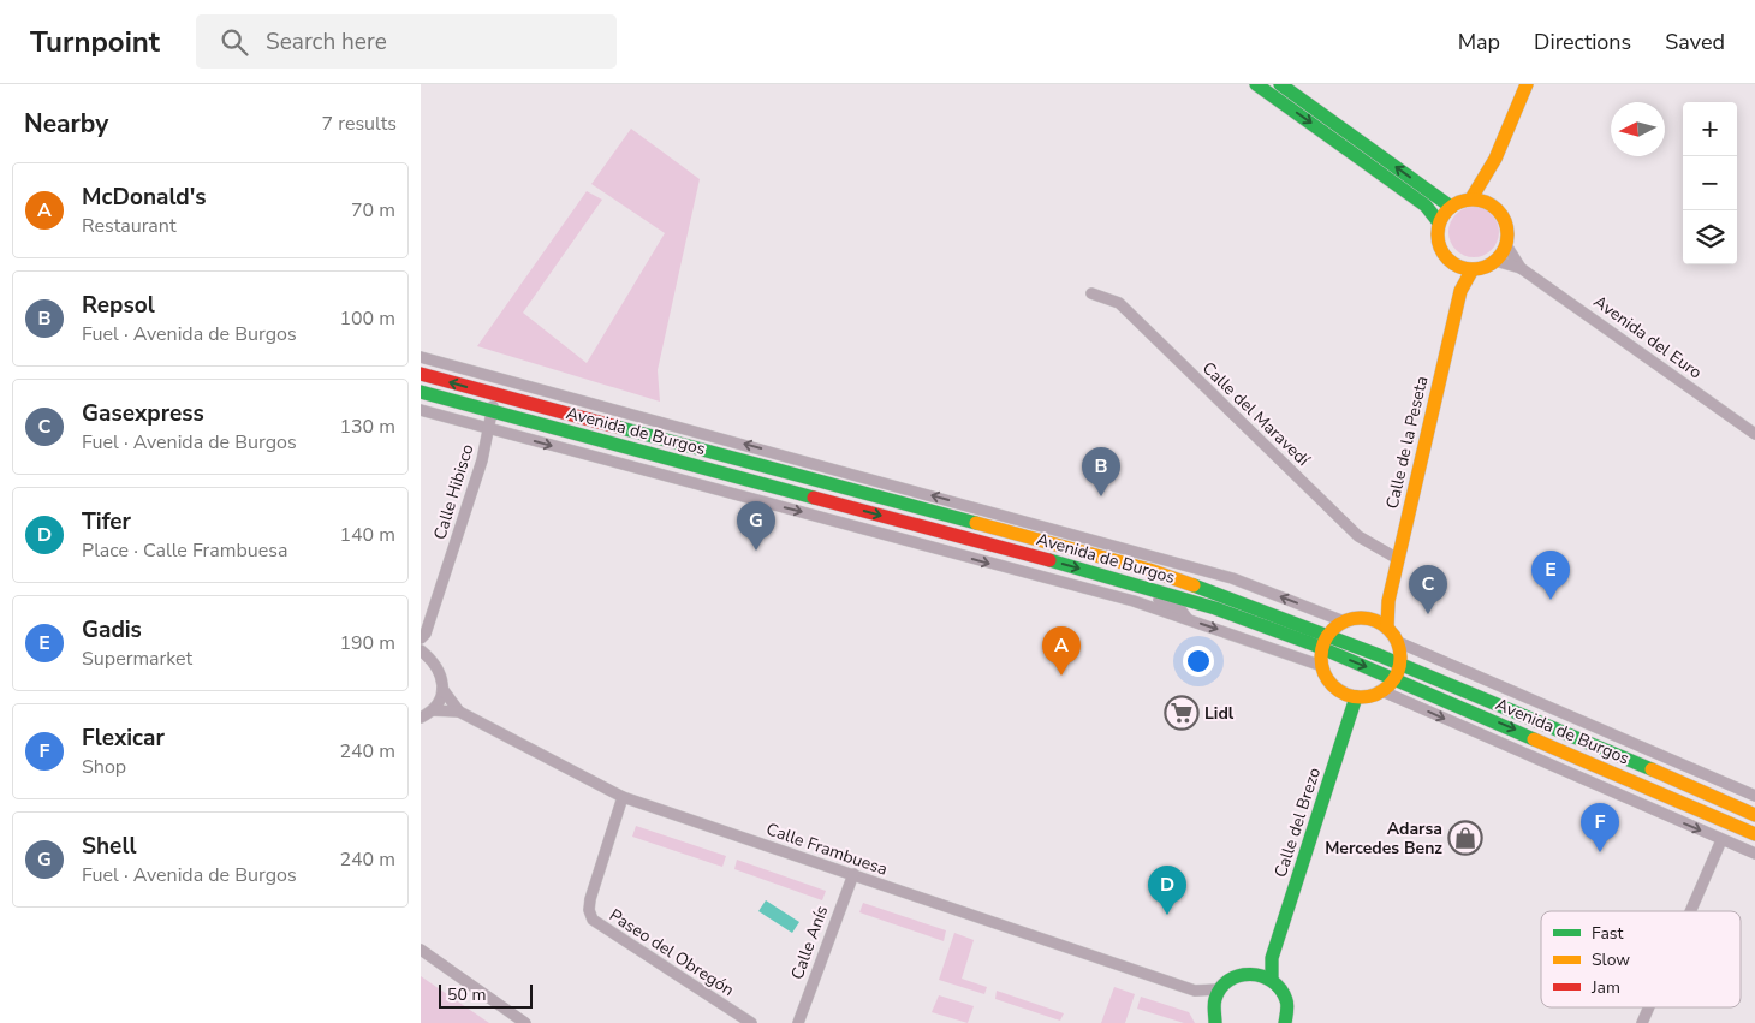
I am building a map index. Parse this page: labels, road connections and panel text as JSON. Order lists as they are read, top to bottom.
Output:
{
  "streets": {
    "main road": ["Avenida de Burgos", "Calle de la Peseta", "Calle del Brezo"],
    "street": [
      "Avenida del Euro",
      "Calle del Maravedí",
      "Calle Hibisco",
      "Calle Frambuesa",
      "Calle Anís",
      "Paseo del Obregón"
    ]
  },
  "crossings": [
    ["Avenida del Euro", "Calle de la Peseta"],
    ["Calle del Maravedí", "Calle de la Peseta"],
    ["Avenida de Burgos", "Calle Hibisco"],
    ["Calle Hibisco", "Calle Frambuesa"],
    ["Calle Frambuesa", "Calle Anís"],
    ["Calle Frambuesa", "Paseo del Obregón"]
  ],
  "places": {
    "supermarket": ["Lidl"],
    "shop": ["Adarsa Mercedes Benz"]
  },
  "legend": ["Fast", "Slow", "Jam"],
  "scale_bar": "50 m",
  "north": "left",
  "page": {
    "header": "Turnpoint",
    "search": "Search here",
    "nav": ["Map", "Directions", "Saved"],
    "heading": ["Nearby", "7 results"],
    "map_buttons": ["+", "−"],
    "list": [
      {
        "mark": "A",
        "name": "McDonald's",
        "note": "Restaurant",
        "value": "70 m"
      },
      {
        "mark": "B",
        "name": "Repsol",
        "note": "Fuel · Avenida de Burgos",
        "value": "100 m"
      },
      {
        "mark": "C",
        "name": "Gasexpress",
        "note": "Fuel · Avenida de Burgos",
        "value": "130 m"
      },
      {
        "mark": "D",
        "name": "Tifer",
        "note": "Place · Calle Frambuesa",
        "value": "140 m"
      },
      {
        "mark": "E",
        "name": "Gadis",
        "note": "Supermarket",
        "value": "190 m"
      },
      {
        "mark": "F",
        "name": "Flexicar",
        "note": "Shop",
        "value": "240 m"
      },
      {
        "mark": "G",
        "name": "Shell",
        "note": "Fuel · Avenida de Burgos",
        "value": "240 m"
      }
    ],
    "pins": [
      "B",
      "G",
      "E",
      "C",
      "A",
      "F",
      "D"
    ],
    "scale": "50 m"
  }
}
